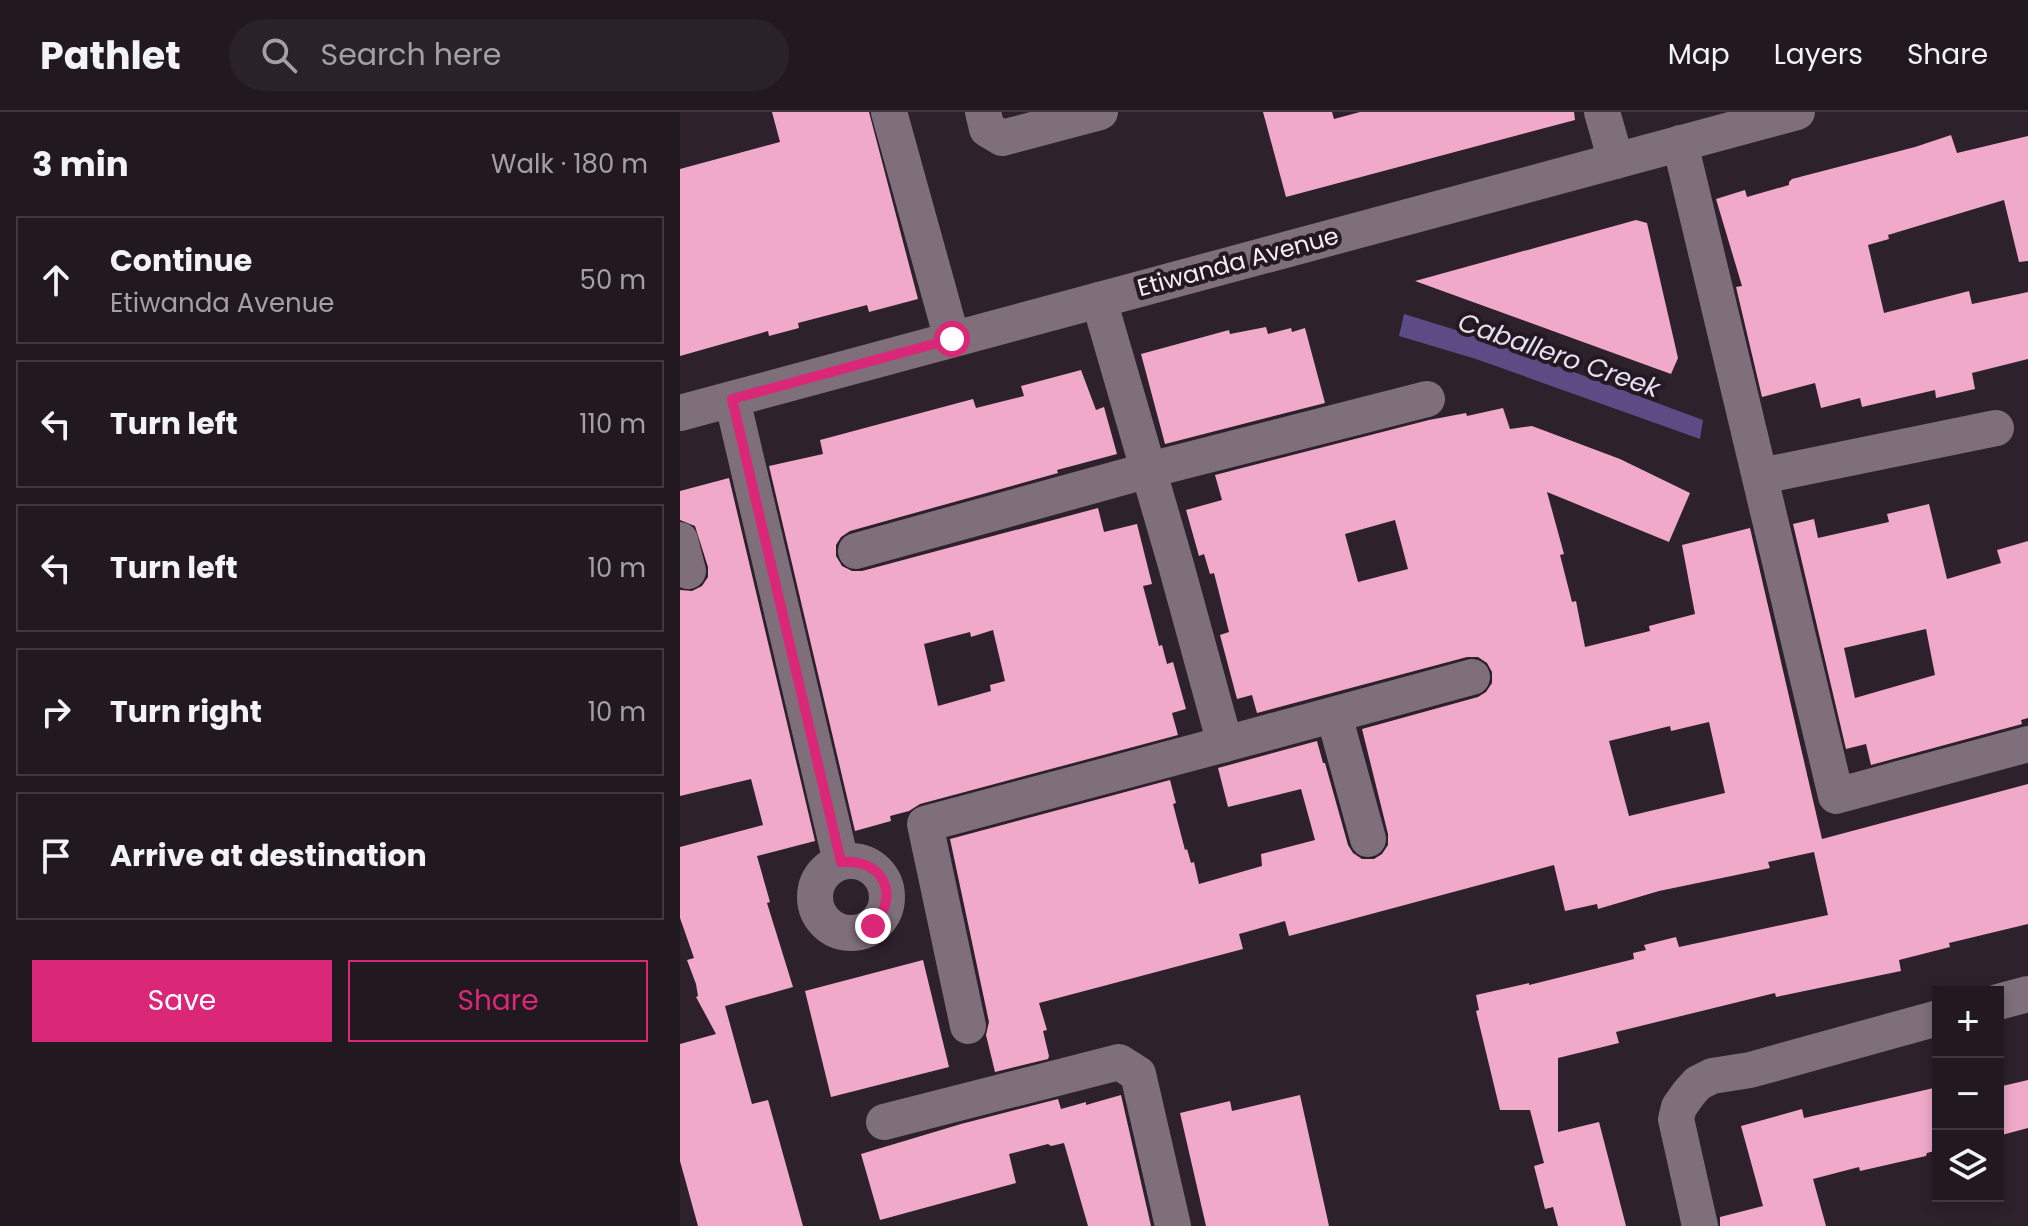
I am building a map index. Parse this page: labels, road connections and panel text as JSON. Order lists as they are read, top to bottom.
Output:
{
  "streets": {
    "street": ["Etiwanda Avenue"]
  },
  "water": ["Caballero Creek"],
  "page": {
    "header": "Pathlet",
    "search": "Search here",
    "nav": ["Map", "Layers", "Share"],
    "heading": ["3 min", "Walk · 180 m"],
    "list": [
      ["Continue", "Etiwanda Avenue", "50 m"],
      ["Turn left", "110 m"],
      ["Turn left", "10 m"],
      ["Turn right", "10 m"],
      "Arrive at destination"
    ],
    "buttons": ["Save", "Share"],
    "map_buttons": ["+", "−"]
  }
}
